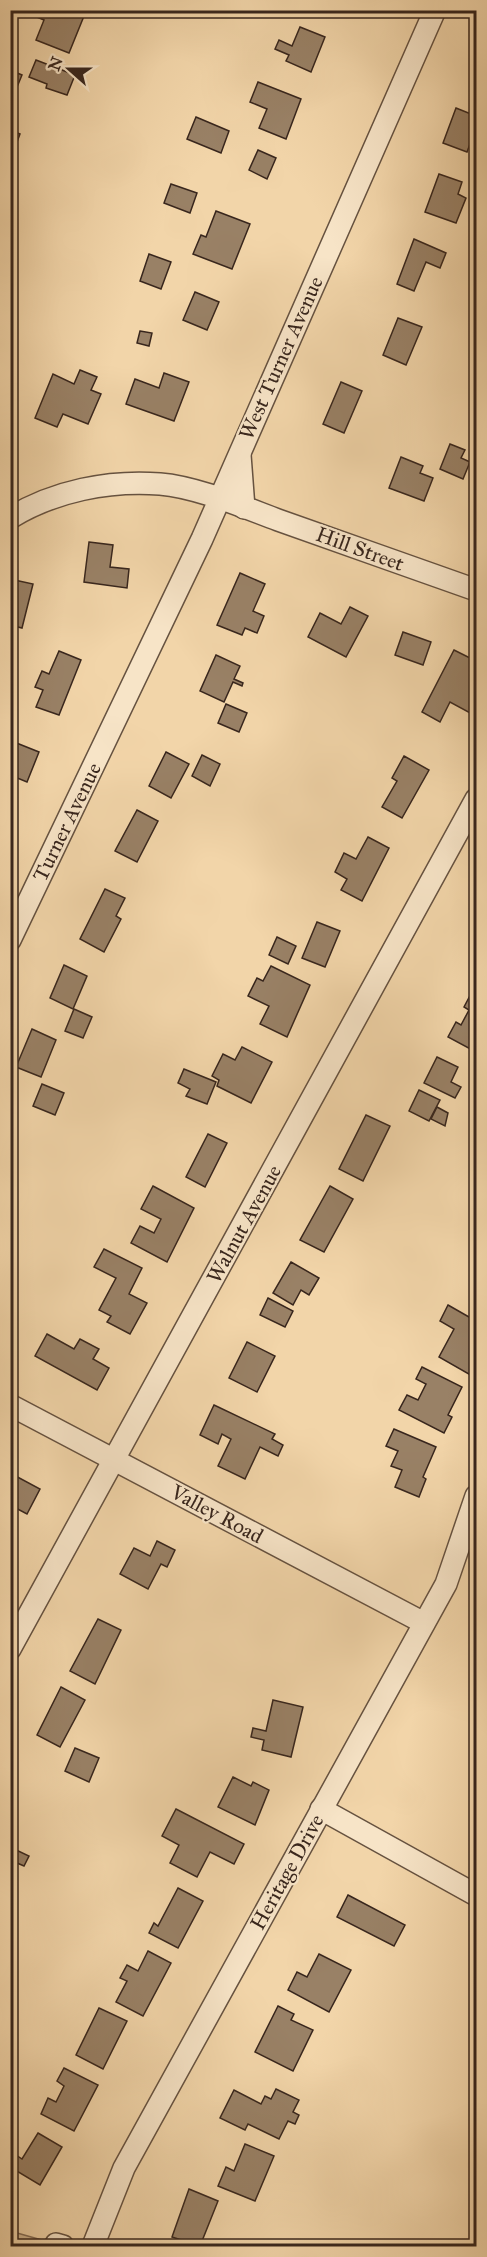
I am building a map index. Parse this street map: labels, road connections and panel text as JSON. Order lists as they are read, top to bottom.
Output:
{
  "streets": {
    "street": [
      "West Turner Avenue",
      "Hill Street",
      "Turner Avenue",
      "Walnut Avenue",
      "Valley Road",
      "Heritage Drive"
    ]
  },
  "crossings": [
    ["West Turner Avenue", "Hill Street"],
    ["West Turner Avenue", "Turner Avenue"],
    ["Walnut Avenue", "Valley Road"],
    ["Valley Road", "Heritage Drive"]
  ],
  "north": "left"
}
